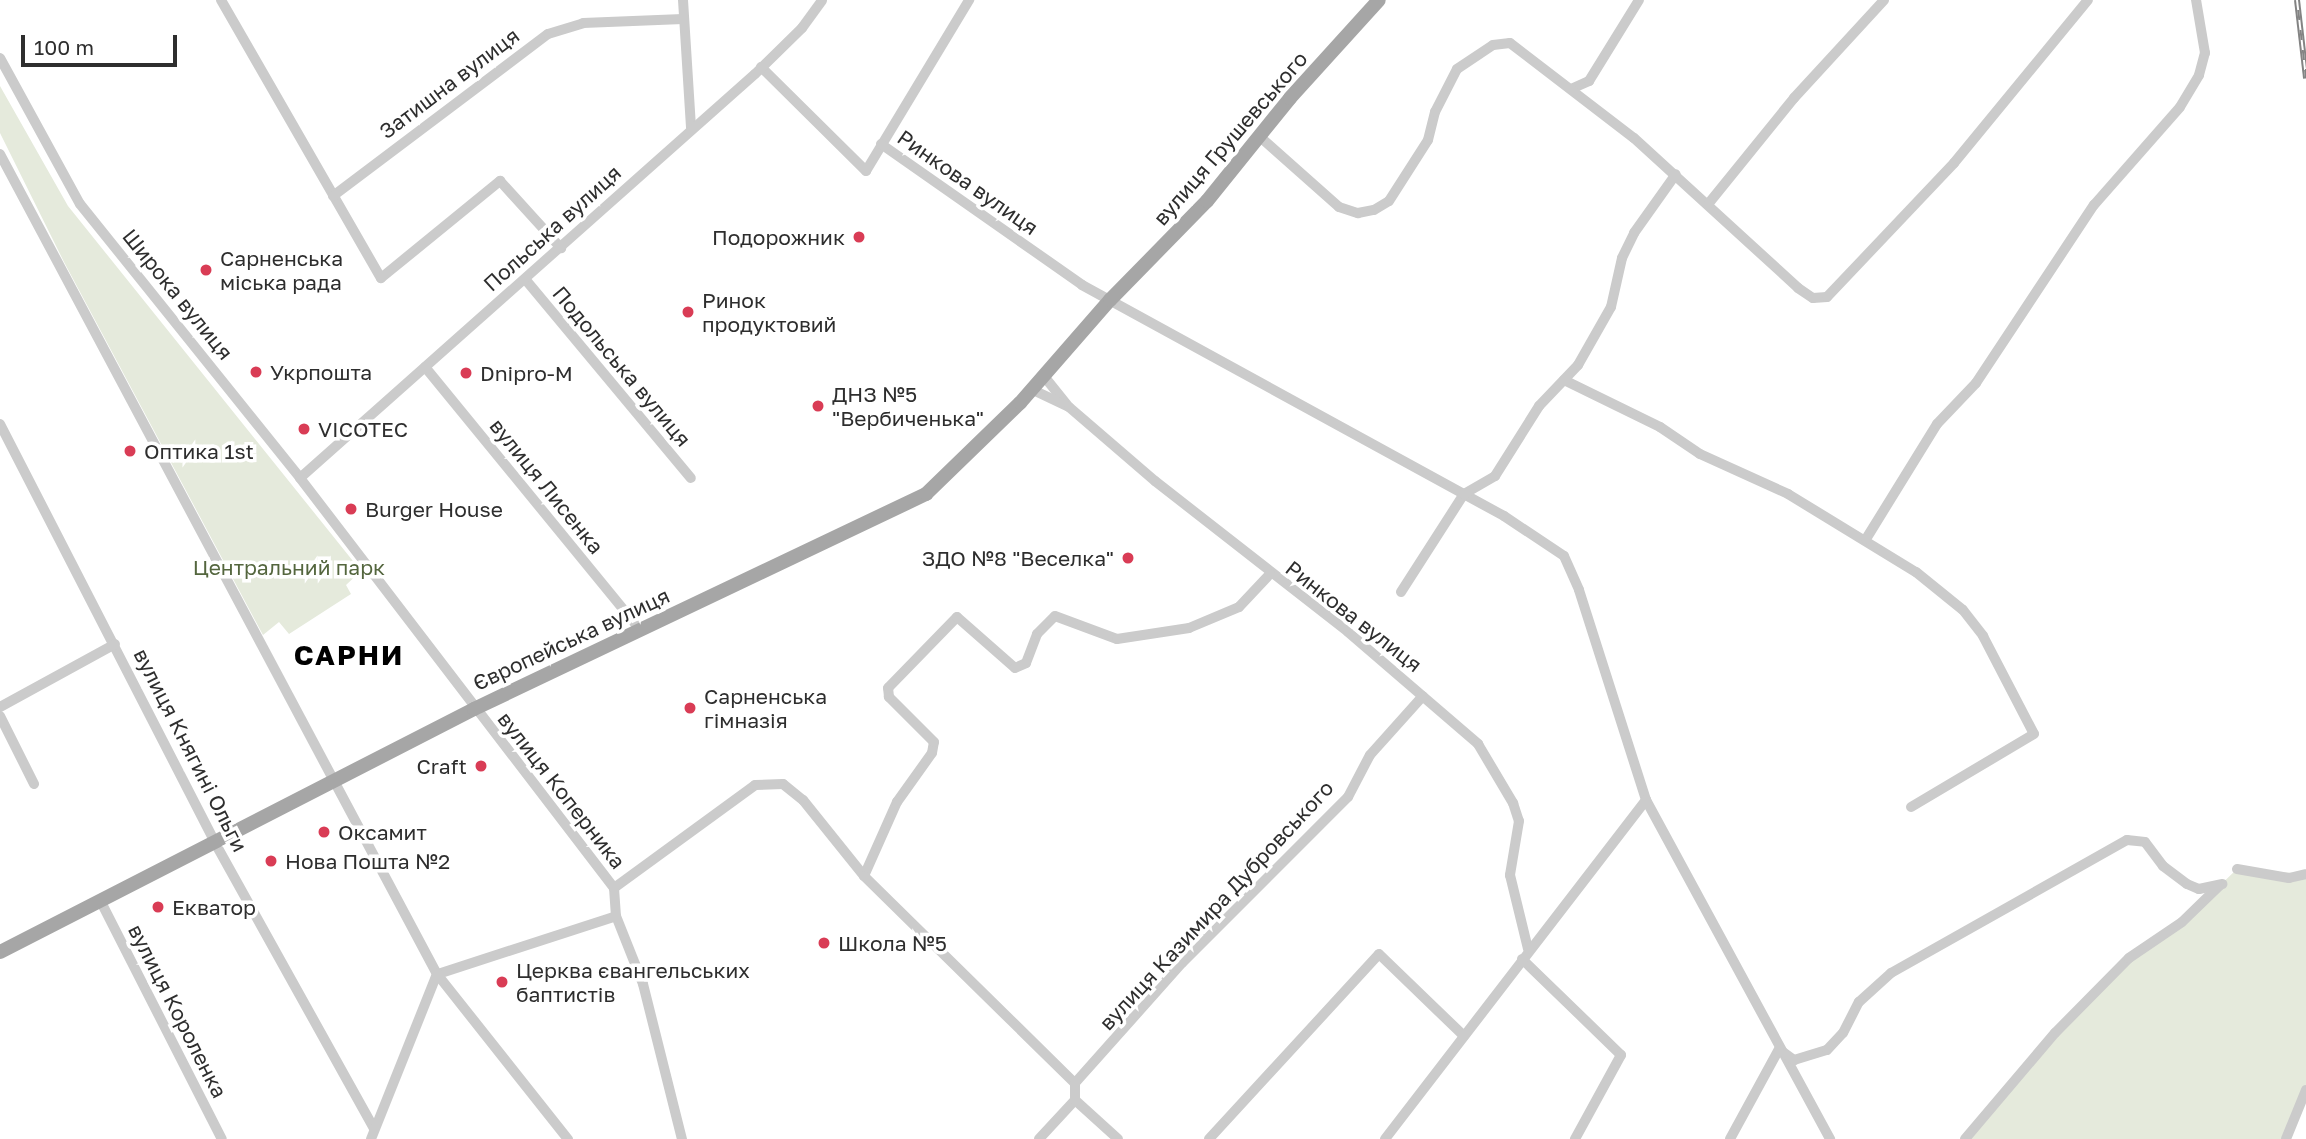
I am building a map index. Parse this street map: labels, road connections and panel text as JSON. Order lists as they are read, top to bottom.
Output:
{
  "streets": {
    "main road": ["вулиця Грушевського", "Європейська вулиця"],
    "street": [
      "Затишна вулиця",
      "Ринкова вулиця",
      "Польська вулиця",
      "Широка вулиця",
      "Подольська вулиця",
      "вулиця Лисенка",
      "вулиця Княгині Ольги",
      "вулиця Коперника",
      "вулиця Казимира Дубровського",
      "вулиця Короленка"
    ]
  },
  "crossings": [
    ["вулиця Грушевського", "Ринкова вулиця"],
    ["вулиця Грушевського", "Європейська вулиця"],
    ["Ринкова вулиця", "Польська вулиця"],
    ["Ринкова вулиця", "Європейська вулиця"],
    ["Ринкова вулиця", "вулиця Казимира Дубровського"],
    ["Польська вулиця", "Широка вулиця"],
    ["Польська вулиця", "Подольська вулиця"],
    ["Польська вулиця", "вулиця Лисенка"],
    ["Широка вулиця", "Європейська вулиця"],
    ["Широка вулиця", "вулиця Коперника"],
    ["вулиця Лисенка", "Європейська вулиця"],
    ["Європейська вулиця", "вулиця Княгині Ольги"],
    ["Європейська вулиця", "вулиця Коперника"],
    ["Європейська вулиця", "вулиця Короленка"]
  ],
  "districts": ["САРНИ"],
  "parks": ["Центральний парк"],
  "places": [
    "Подорожник",
    "Сарненська міська рада",
    "Ринок продуктовий",
    "Укрпошта",
    "Dnipro-M",
    "ДНЗ №5 \"Вербиченька\"",
    "VICOTEC",
    "Оптика 1st",
    "Burger House",
    "ЗДО №8 \"Веселка\"",
    "Сарненська гімназія",
    "Craft",
    "Оксамит",
    "Нова Пошта №2",
    "Екватор",
    "Школа №5",
    "Церква євангельських баптистів"
  ],
  "scale_bar": "100 m"
}
